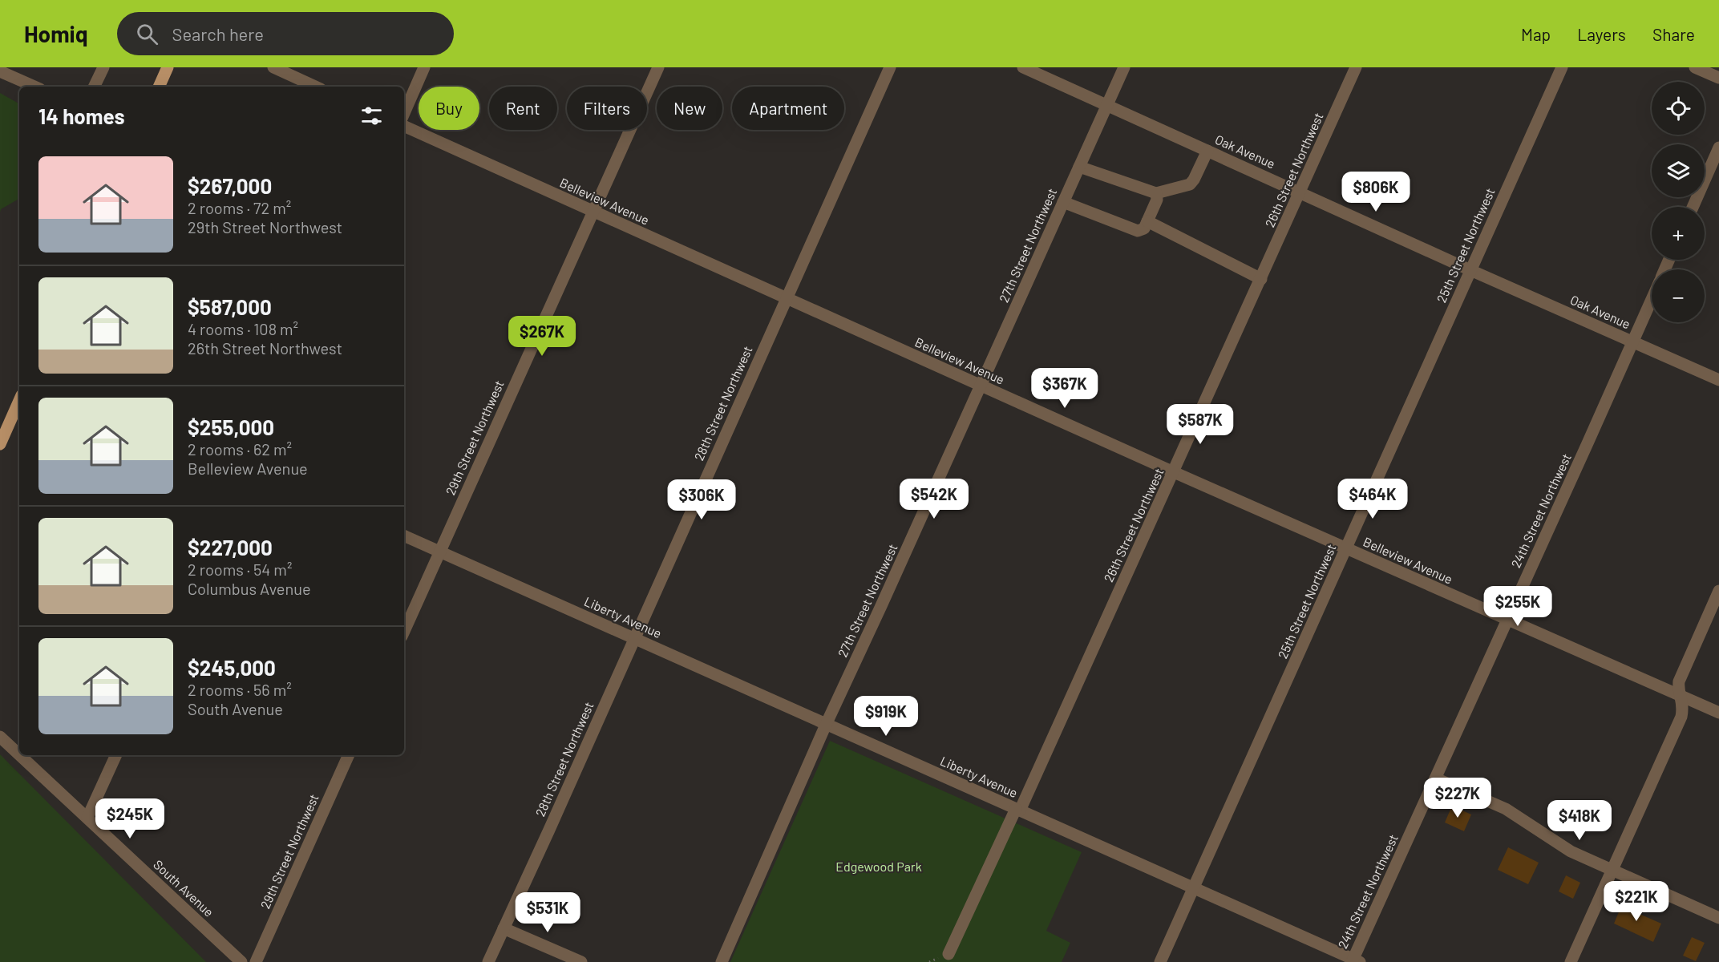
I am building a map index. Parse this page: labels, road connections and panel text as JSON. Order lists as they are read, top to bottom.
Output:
{
  "streets": {
    "street": [
      "Oak Avenue",
      "26th Street Northwest",
      "Belleview Avenue",
      "27th Street Northwest",
      "25th Street Northwest",
      "28th Street Northwest",
      "29th Street Northwest",
      "24th Street Northwest",
      "Liberty Avenue",
      "South Avenue"
    ]
  },
  "crossings": [
    ["Oak Avenue", "26th Street Northwest"],
    ["Oak Avenue", "27th Street Northwest"],
    ["Oak Avenue", "25th Street Northwest"],
    ["Oak Avenue", "24th Street Northwest"],
    ["26th Street Northwest", "Belleview Avenue"],
    ["26th Street Northwest", "Liberty Avenue"],
    ["Belleview Avenue", "27th Street Northwest"],
    ["Belleview Avenue", "25th Street Northwest"],
    ["Belleview Avenue", "28th Street Northwest"],
    ["Belleview Avenue", "29th Street Northwest"],
    ["Belleview Avenue", "24th Street Northwest"],
    ["27th Street Northwest", "Liberty Avenue"],
    ["25th Street Northwest", "Liberty Avenue"],
    ["28th Street Northwest", "Liberty Avenue"],
    ["29th Street Northwest", "Liberty Avenue"],
    ["24th Street Northwest", "Liberty Avenue"]
  ],
  "parks": ["Edgewood Park"],
  "page": {
    "header": "Homiq",
    "search": "Search here",
    "nav": ["Map", "Layers", "Share"],
    "map_buttons": ["+", "−"],
    "chip": [
      "Buy",
      "Rent",
      "Filters",
      "New",
      "Apartment"
    ],
    "heading": "14 homes",
    "list": [
      {
        "name": "$267,000",
        "note": "2 rooms · 72 m² · 29th Street Northwest"
      },
      {
        "name": "$587,000",
        "note": "4 rooms · 108 m² · 26th Street Northwest"
      },
      {
        "name": "$255,000",
        "note": "2 rooms · 62 m² · Belleview Avenue"
      },
      {
        "name": "$227,000",
        "note": "2 rooms · 54 m² · Columbus Avenue"
      },
      {
        "name": "$245,000",
        "note": "2 rooms · 56 m² · South Avenue"
      }
    ],
    "price": [
      "$806K",
      "$267K",
      "$367K",
      "$587K",
      "$542K",
      "$464K",
      "$306K",
      "$255K",
      "$919K",
      "$227K",
      "$245K",
      "$418K",
      "$221K",
      "$531K"
    ]
  }
}
